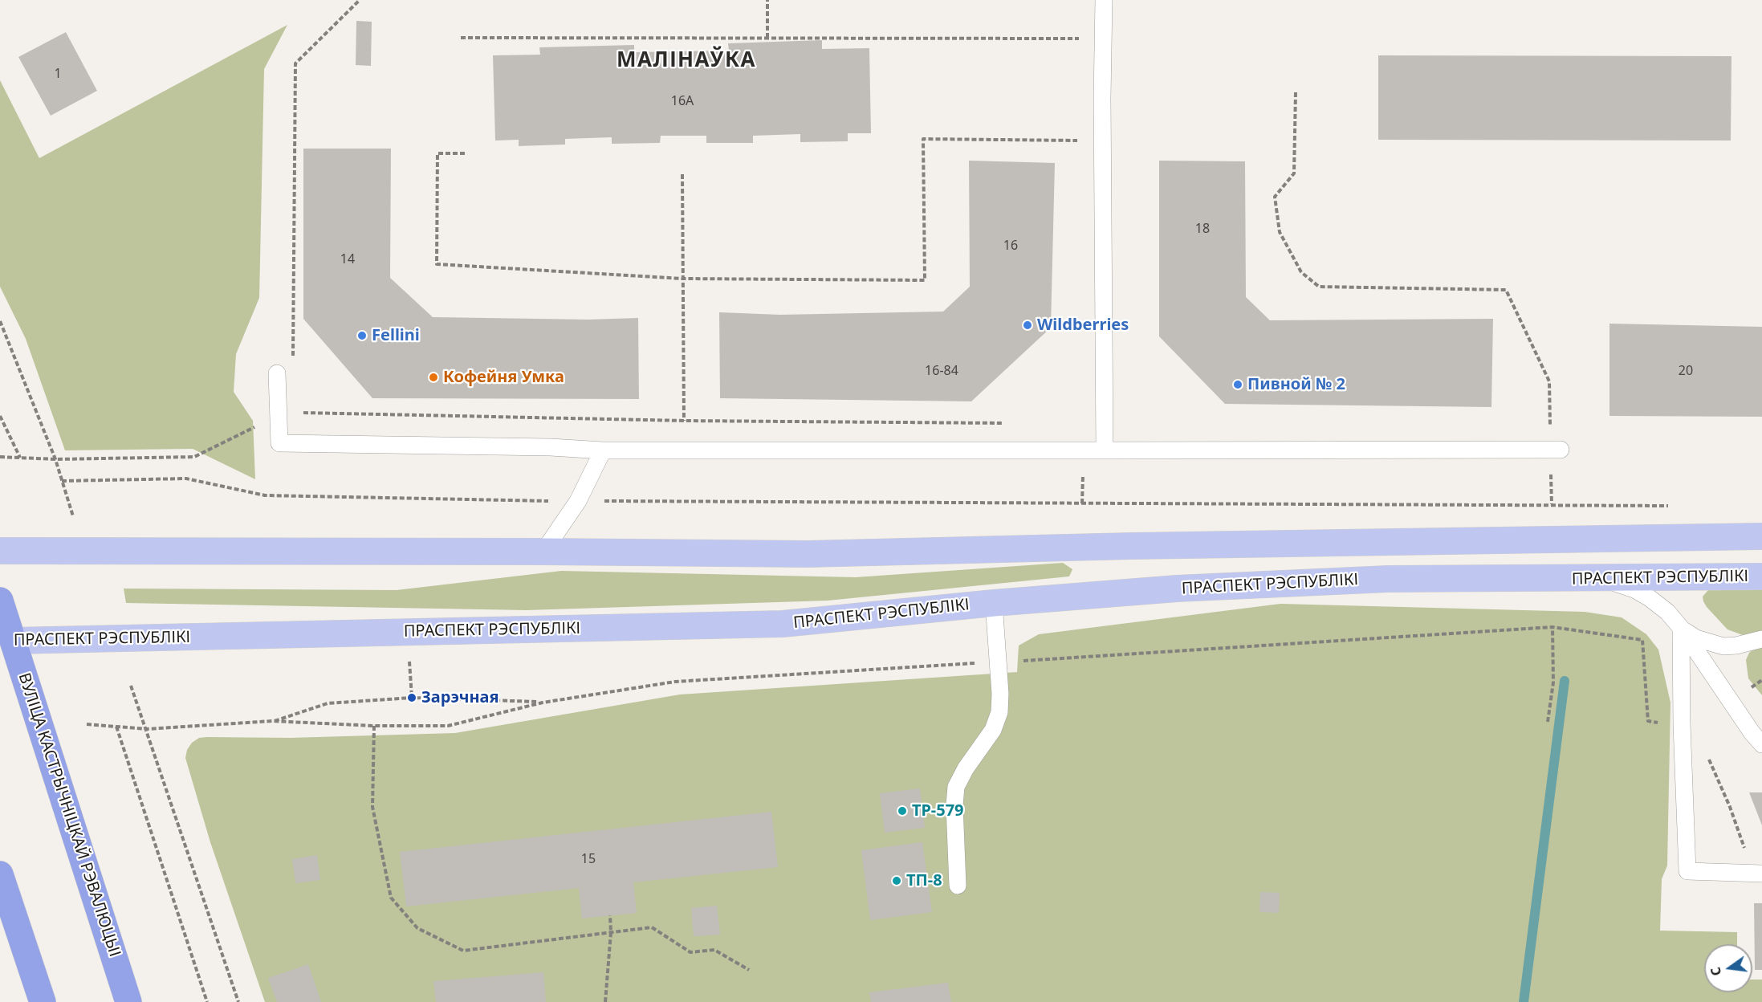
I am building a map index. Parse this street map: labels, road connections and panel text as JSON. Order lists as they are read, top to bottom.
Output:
{
  "streets": {
    "highway": ["ВУЛІЦА КАСТРЫЧНІЦКАЙ РЭВАЛЮЦЫІ"],
    "main road": ["ПРАСПЕКТ РЭСПУБЛІКІ"]
  },
  "crossings": [
    ["ПРАСПЕКТ РЭСПУБЛІКІ", "ВУЛІЦА КАСТРЫЧНІЦКАЙ РЭВАЛЮЦЫІ"]
  ],
  "districts": ["МАЛІНАЎКА"],
  "places": [
    "Wildberries",
    "Fellini",
    "Кофейня Умка",
    "Пивной № 2",
    "Зарэчная",
    "ТР-579",
    "ТП-8"
  ],
  "house_numbers": [
    "1",
    "16А",
    "18",
    "16",
    "14",
    "16-84",
    "20",
    "15"
  ],
  "north": "left"
}
